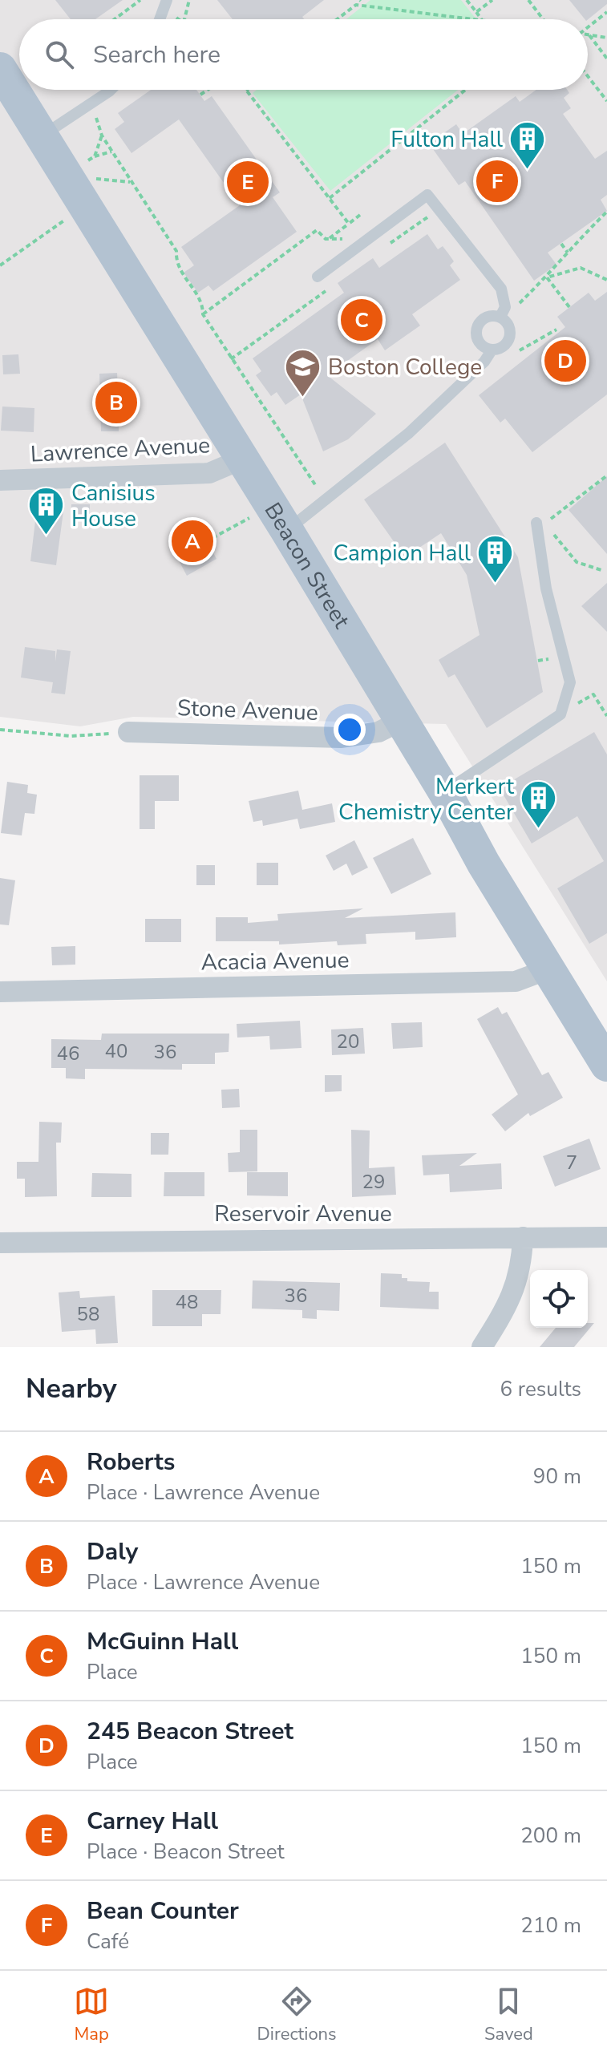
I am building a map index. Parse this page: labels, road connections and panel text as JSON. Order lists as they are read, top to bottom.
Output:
{
  "streets": {
    "main road": ["Beacon Street"],
    "street": [
      "Lawrence Avenue",
      "Stone Avenue",
      "Acacia Avenue",
      "Reservoir Avenue"
    ]
  },
  "crossings": [
    ["Lawrence Avenue", "Beacon Street"],
    ["Beacon Street", "Stone Avenue"],
    ["Beacon Street", "Acacia Avenue"]
  ],
  "places": {
    "building": [
      "Fulton Hall",
      "Canisius House",
      "Campion Hall",
      "Merkert Chemistry Center"
    ],
    "school or university": ["Boston College"]
  },
  "house_numbers": [
    "20",
    "40",
    "36",
    "46",
    "7",
    "29",
    "36",
    "48",
    "58"
  ],
  "page": {
    "search": "Search here",
    "pins": [
      "F",
      "E",
      "C",
      "D",
      "B",
      "A"
    ],
    "heading": ["Nearby", "6 results"],
    "list": [
      {
        "mark": "A",
        "name": "Roberts",
        "note": "Place · Lawrence Avenue",
        "value": "90 m"
      },
      {
        "mark": "B",
        "name": "Daly",
        "note": "Place · Lawrence Avenue",
        "value": "150 m"
      },
      {
        "mark": "C",
        "name": "McGuinn Hall",
        "note": "Place",
        "value": "150 m"
      },
      {
        "mark": "D",
        "name": "245 Beacon Street",
        "note": "Place",
        "value": "150 m"
      },
      {
        "mark": "E",
        "name": "Carney Hall",
        "note": "Place · Beacon Street",
        "value": "200 m"
      },
      {
        "mark": "F",
        "name": "Bean Counter",
        "note": "Café",
        "value": "210 m"
      }
    ],
    "nav": ["Map", "Directions", "Saved"]
  }
}
